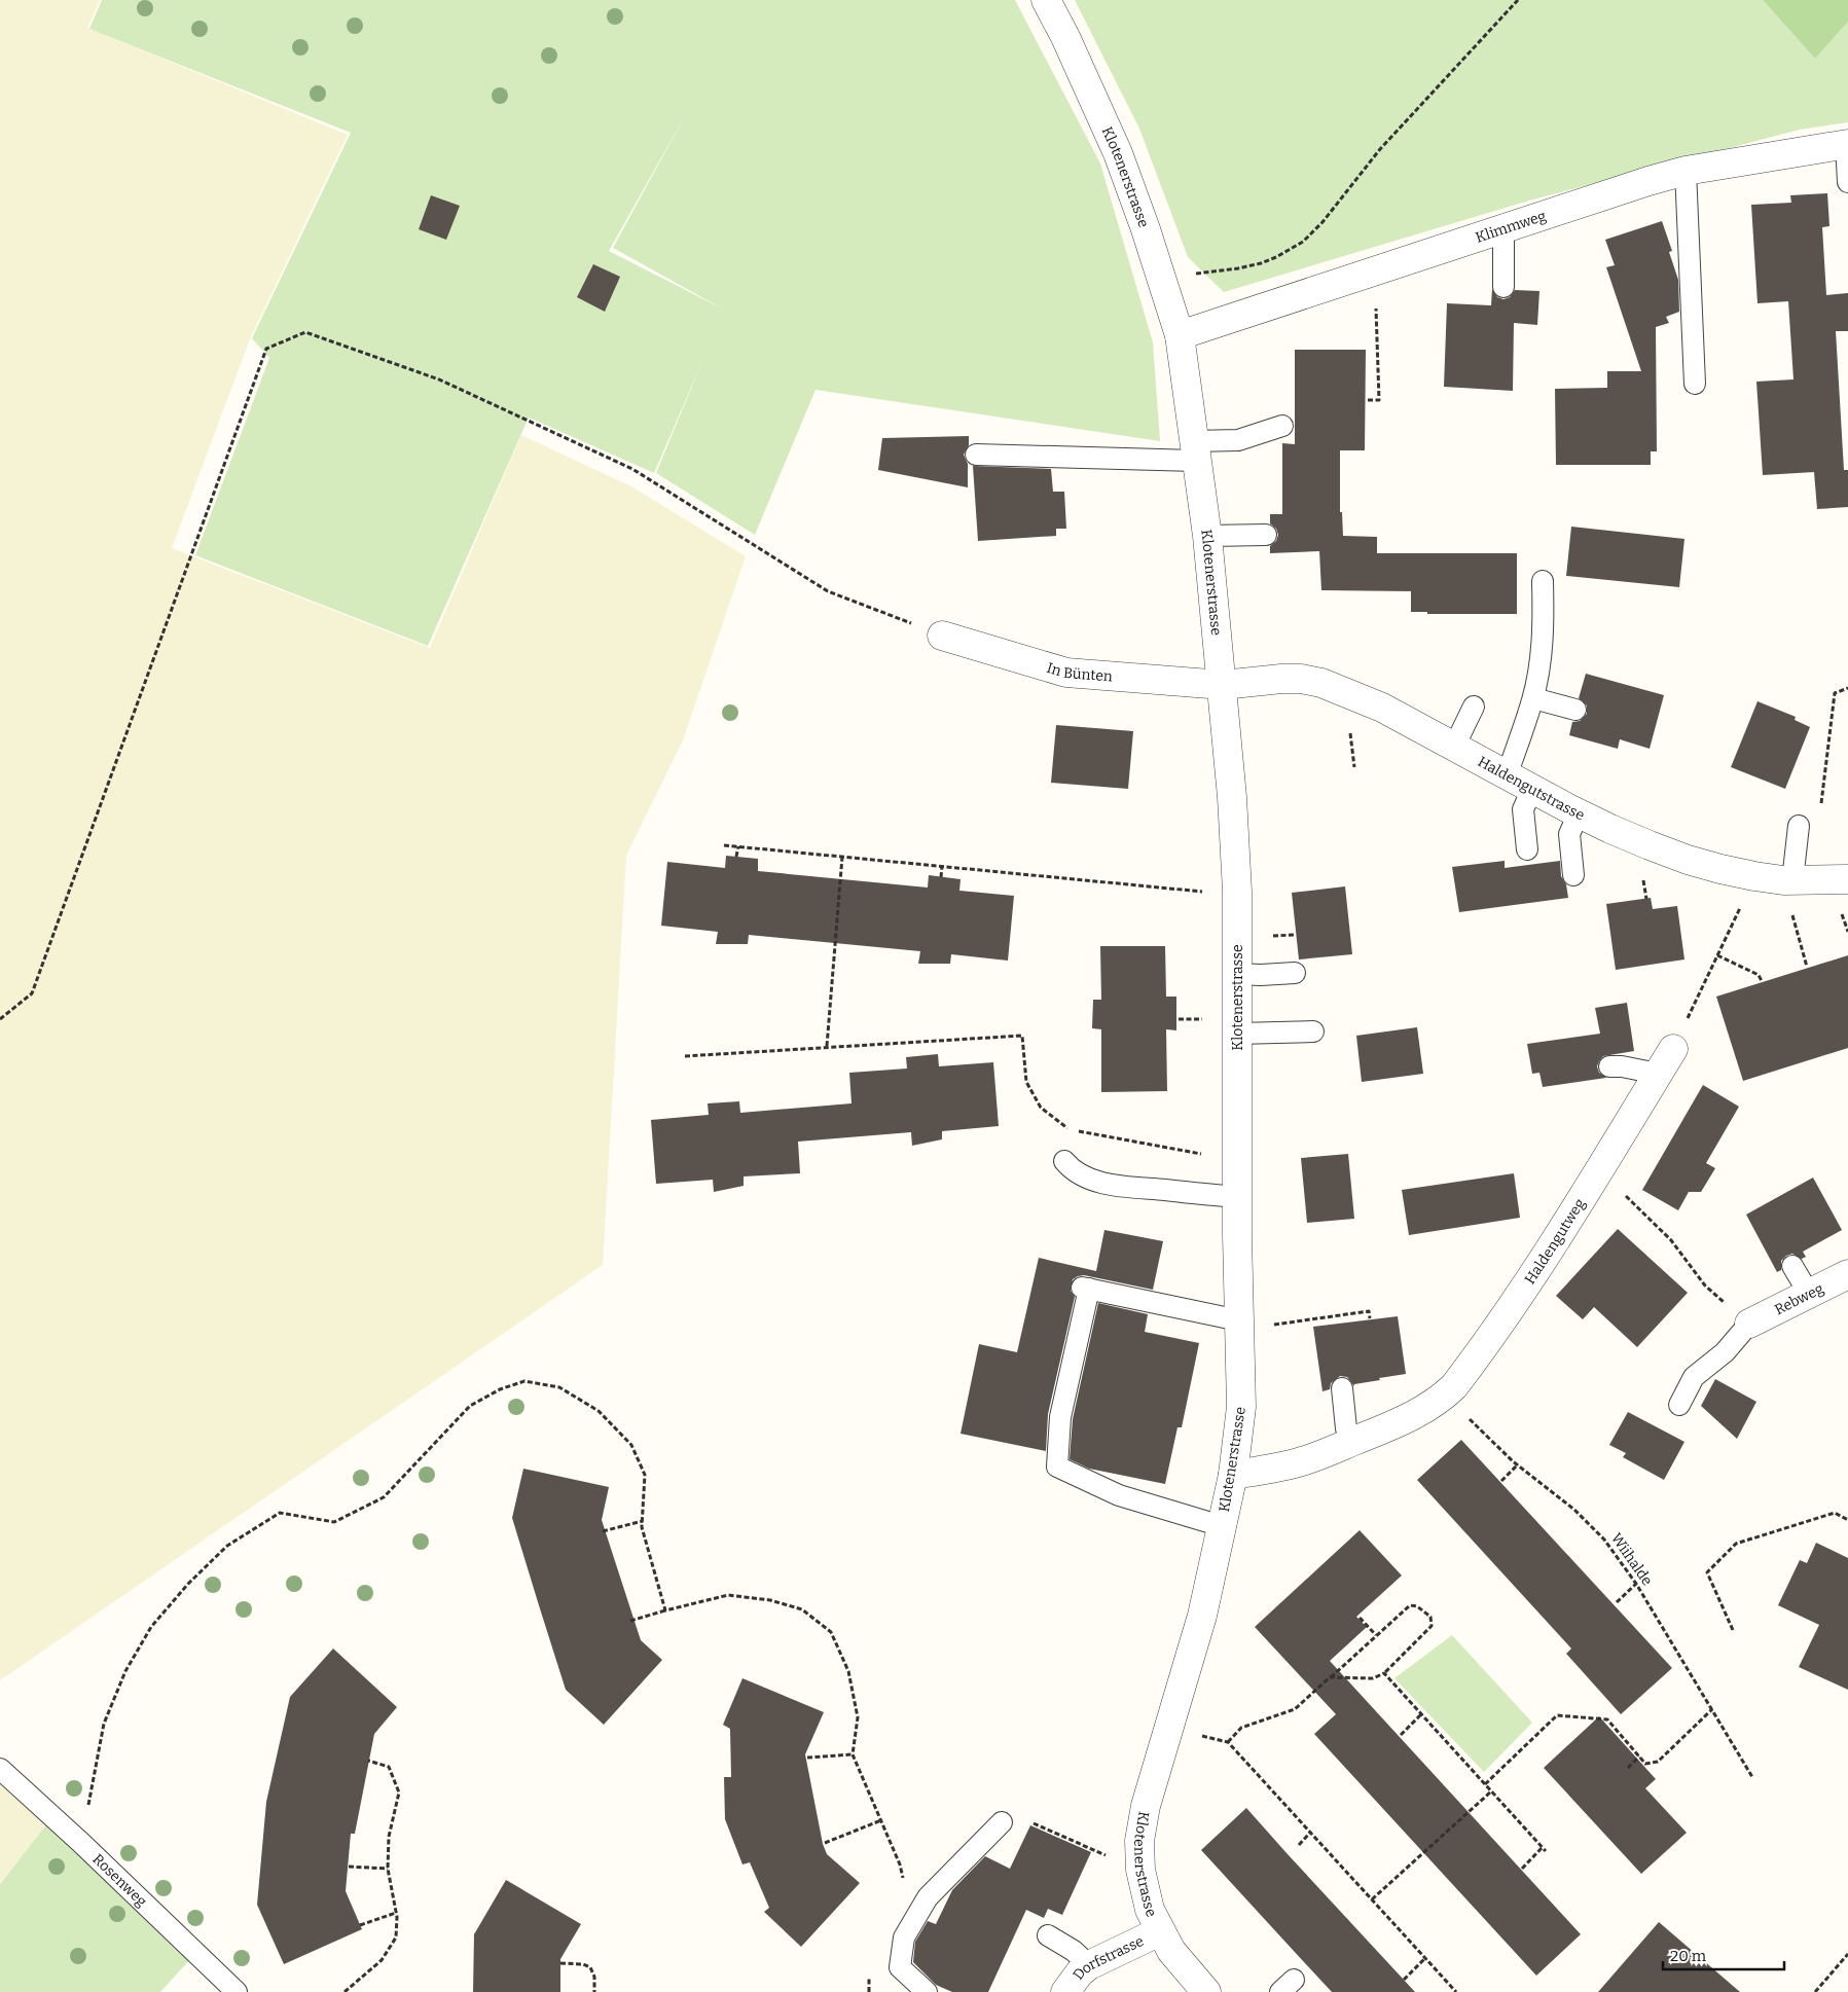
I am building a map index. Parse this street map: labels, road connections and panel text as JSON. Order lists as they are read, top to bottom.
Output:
{
  "streets": {
    "street": [
      "Klotenerstrasse",
      "Klimmweg",
      "In Bünten",
      "Haldengutstrasse",
      "Haldengutweg",
      "Rebweg",
      "Dorfstrasse"
    ],
    "lane": ["Rosenweg"],
    "path": ["Wiihalde"]
  },
  "crossings": [
    ["Klotenerstrasse", "Klimmweg"],
    ["Klotenerstrasse", "In Bünten"],
    ["Klotenerstrasse", "Haldengutstrasse"],
    ["Klotenerstrasse", "Haldengutweg"],
    ["Klotenerstrasse", "Dorfstrasse"],
    ["In Bünten", "Haldengutstrasse"],
    ["Haldengutweg", "Wiihalde"]
  ],
  "scale_bar": "20 m"
}
